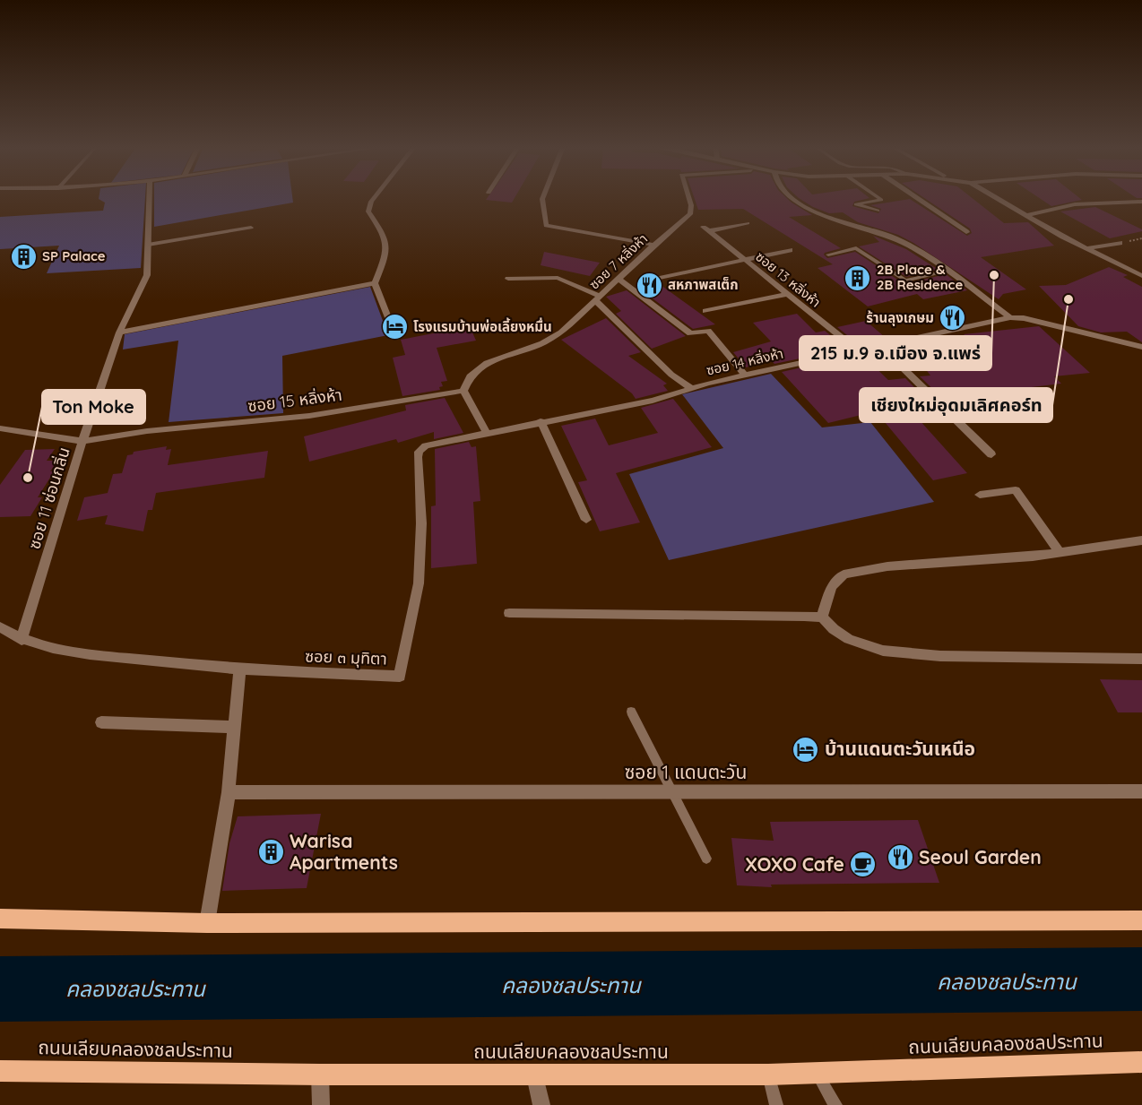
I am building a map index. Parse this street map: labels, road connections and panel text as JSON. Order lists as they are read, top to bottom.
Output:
{
  "streets": {
    "main road": ["ถนนเลียบคลองชลประทาน"],
    "street": [
      "ซอย 7 หลิ่งห้า",
      "ซอย 13 หลิ่งห้า",
      "ซอย 14 หลิ่งห้า",
      "ซอย 15 หลิ่งห้า",
      "ซอย 11 ซ่อนกลิ่น",
      "ซอย ๓ มุทิตา",
      "ซอย 1 แดนตะวัน"
    ]
  },
  "crossings": [
    ["ซอย 7 หลิ่งห้า", "ซอย 15 หลิ่งห้า"],
    ["ซอย 13 หลิ่งห้า", "ซอย 14 หลิ่งห้า"],
    ["ซอย 14 หลิ่งห้า", "ซอย ๓ มุทิตา"],
    ["ซอย 15 หลิ่งห้า", "ซอย 11 ซ่อนกลิ่น"],
    ["ซอย 11 ซ่อนกลิ่น", "ซอย ๓ มุทิตา"]
  ],
  "water": ["คลองชลประทาน"],
  "places": {
    "building": ["SP Palace", "2B Place & 2B Residence", "Warisa Apartments"],
    "other": ["215 ม.9 อ.เมือง จ.แพร่", "เชียงใหม่อุดมเลิศคอร์ท", "Ton Moke"],
    "restaurant": ["สหภาพสเต็ก", "ร้านลุงเกษม", "Seoul Garden"],
    "hotel": ["โรงแรมบ้านพ่อเลี้ยงหมื่น", "บ้านแดนตะวันเหนือ"],
    "cafe": ["XOXO Cafe"]
  }
}
